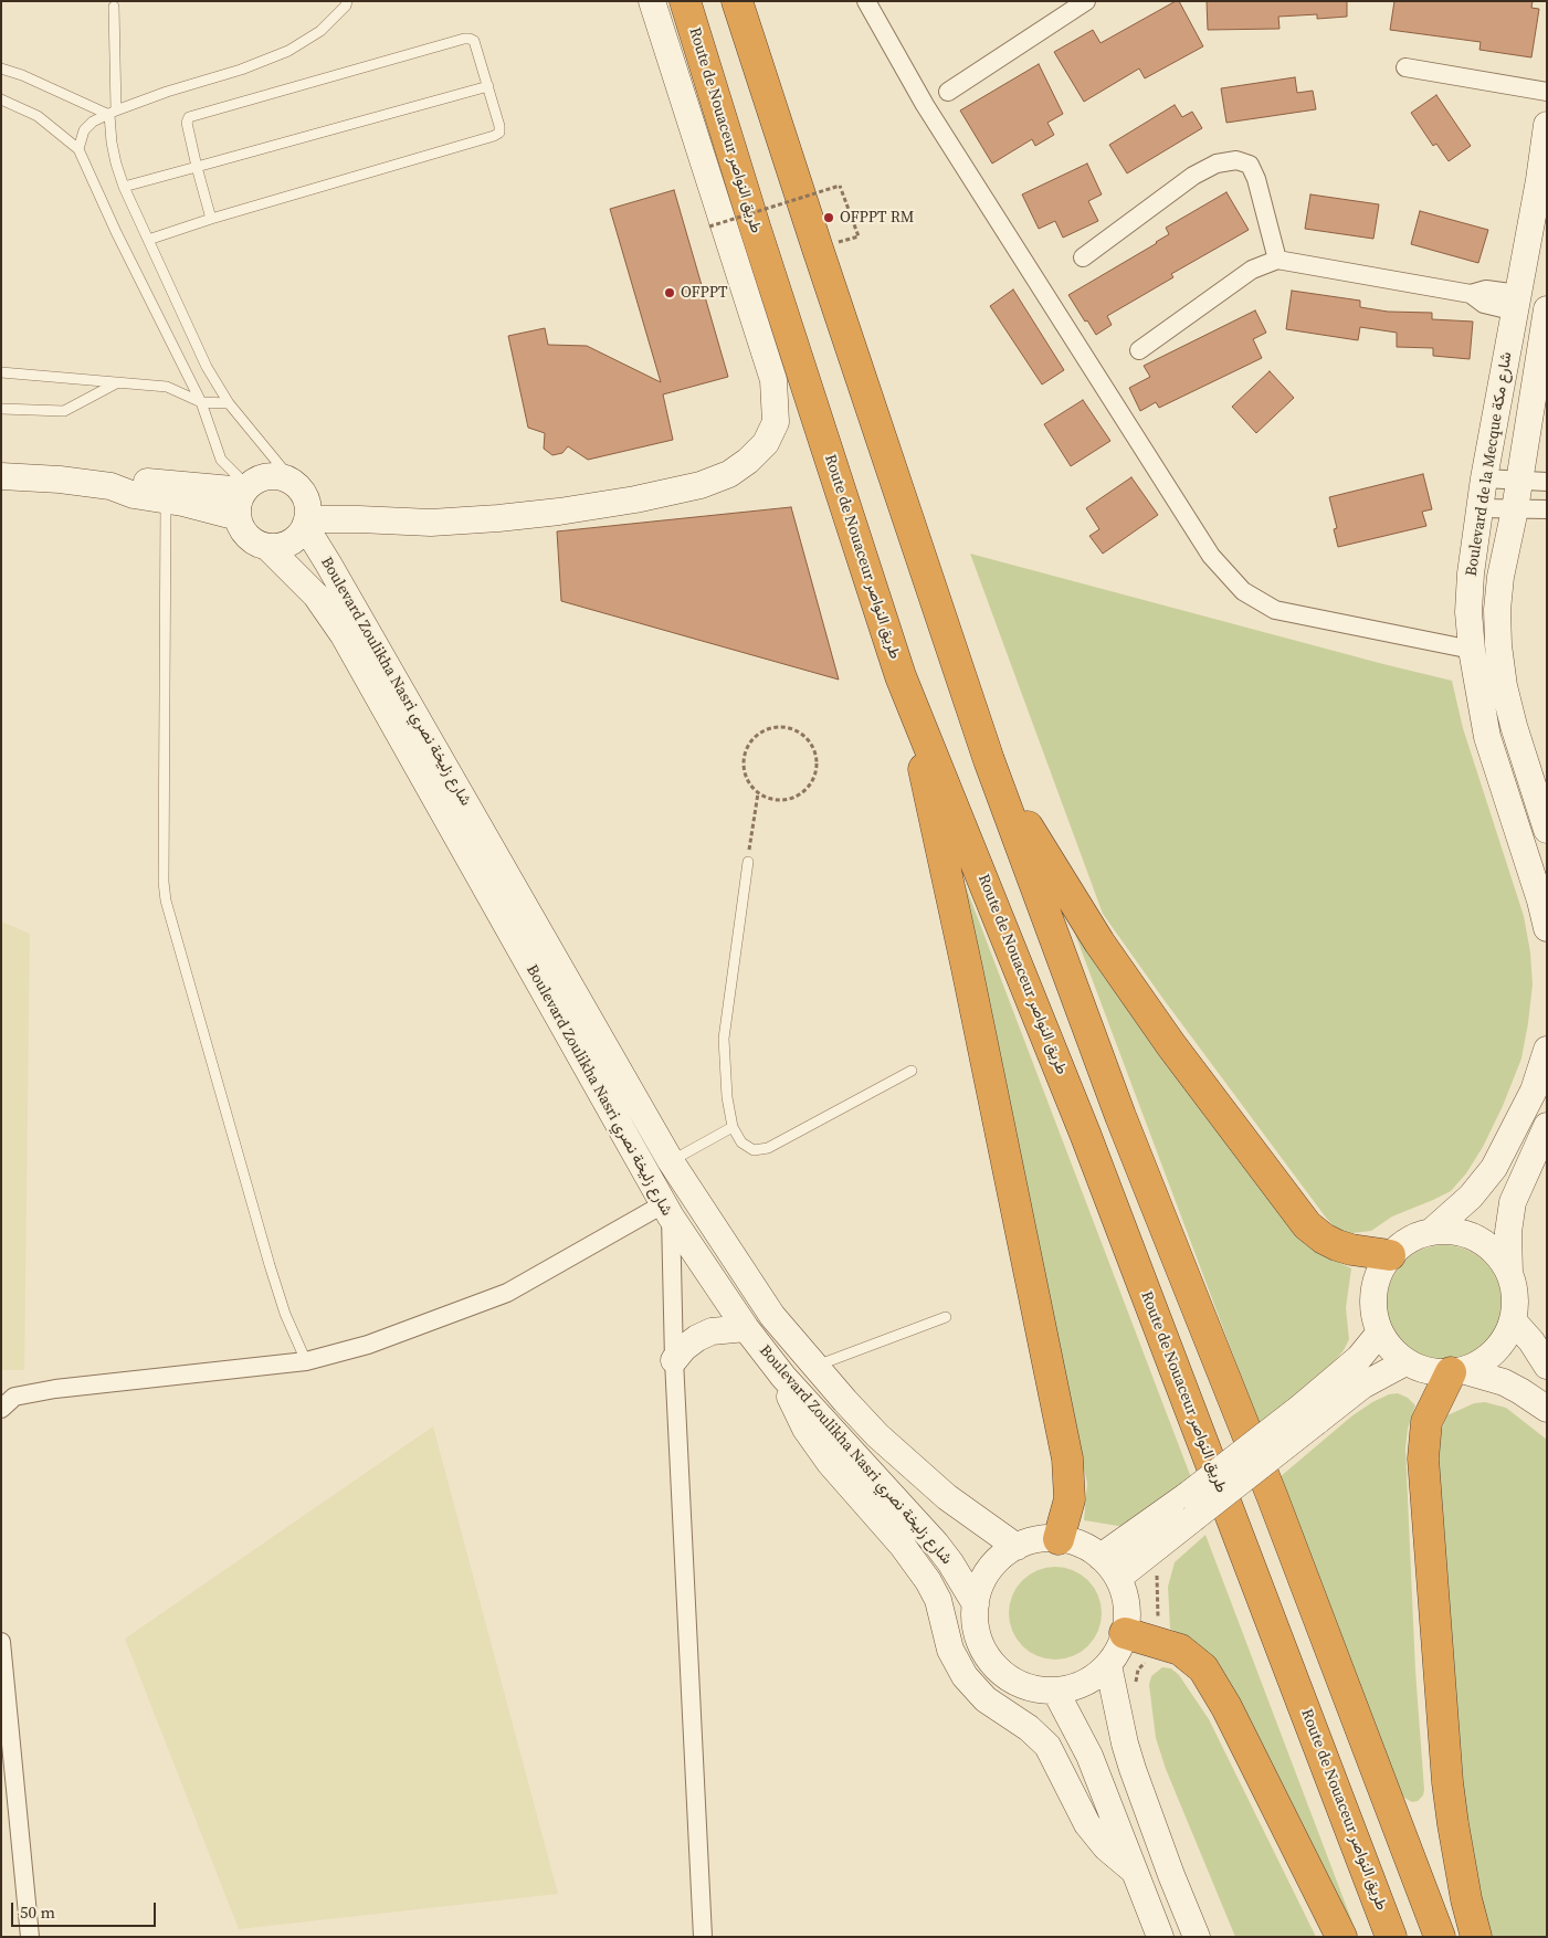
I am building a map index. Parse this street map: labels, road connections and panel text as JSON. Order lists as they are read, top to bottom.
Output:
{
  "streets": {
    "highway": ["Route de Nouaceur طريق النواصر"],
    "main road": ["Boulevard de la Mecque شارع مكة", "Boulevard Zoulikha Nasri شارع زليخة نصري"]
  },
  "places": ["OFPPT RM", "OFPPT"],
  "scale_bar": "50 m"
}
